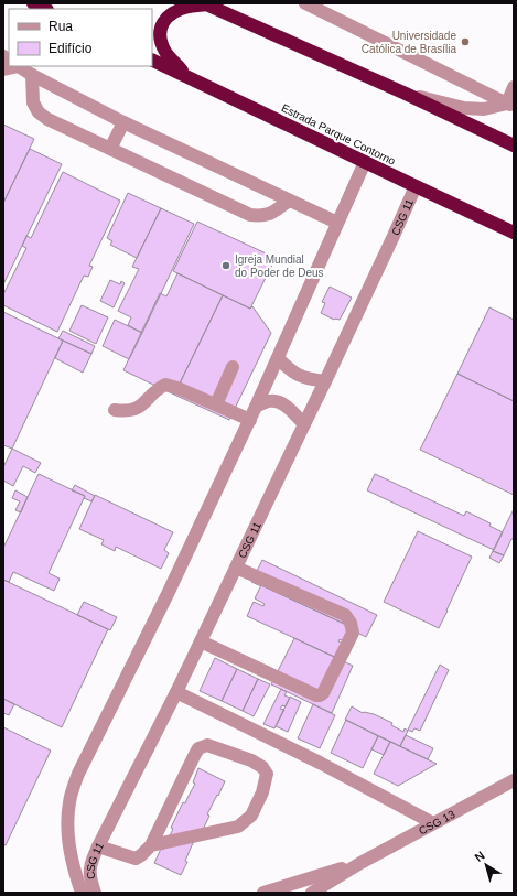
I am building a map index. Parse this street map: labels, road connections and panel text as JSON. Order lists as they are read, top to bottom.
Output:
{
  "streets": {
    "highway": ["Estrada Parque Contorno"],
    "street": ["CSG 11", "CSG 13"]
  },
  "crossings": [
    ["Estrada Parque Contorno", "CSG 11"]
  ],
  "places": ["Universidade Católica de Brasília", "Igreja Mundial do Poder de Deus"],
  "legend": ["Rua", "Edifício"],
  "north": "top left"
}
